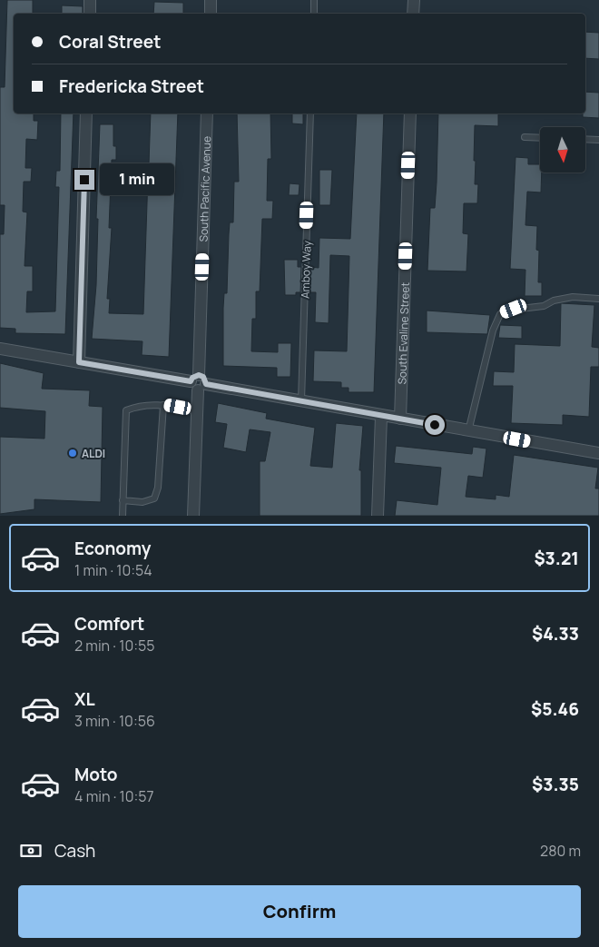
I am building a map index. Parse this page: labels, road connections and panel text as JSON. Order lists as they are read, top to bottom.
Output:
{
  "streets": {
    "street": ["South Pacific Avenue", "South Evaline Street"],
    "lane": ["Amboy Way"]
  },
  "places": ["ALDI"],
  "north": "bottom",
  "page": {
    "banner": ["Coral Street", "Fredericka Street"],
    "bubble": "1 min",
    "list": [
      {
        "name": "Economy",
        "note": "1 min · 10:54",
        "value": "$3.21"
      },
      {
        "name": "Comfort",
        "note": "2 min · 10:55",
        "value": "$4.33"
      },
      {
        "name": "XL",
        "note": "3 min · 10:56",
        "value": "$5.46"
      },
      {
        "name": "Moto",
        "note": "4 min · 10:57",
        "value": "$3.35"
      }
    ],
    "pay": ["Cash", "280 m"],
    "buttons": "Confirm"
  }
}
